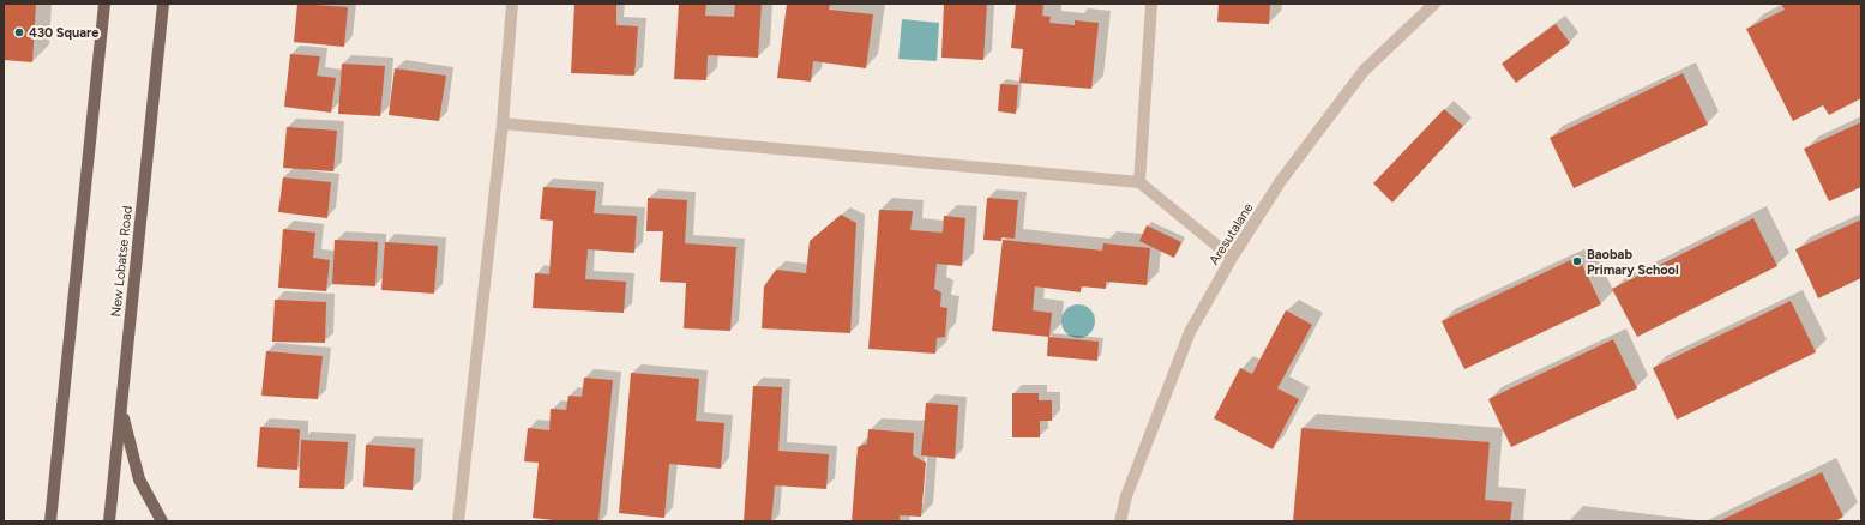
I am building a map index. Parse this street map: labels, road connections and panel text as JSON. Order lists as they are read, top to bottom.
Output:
{
  "streets": {
    "main road": ["New Lobatse Road"],
    "street": ["Aresutalane"]
  },
  "places": ["430 Square", "Baobab Primary School"]
}
